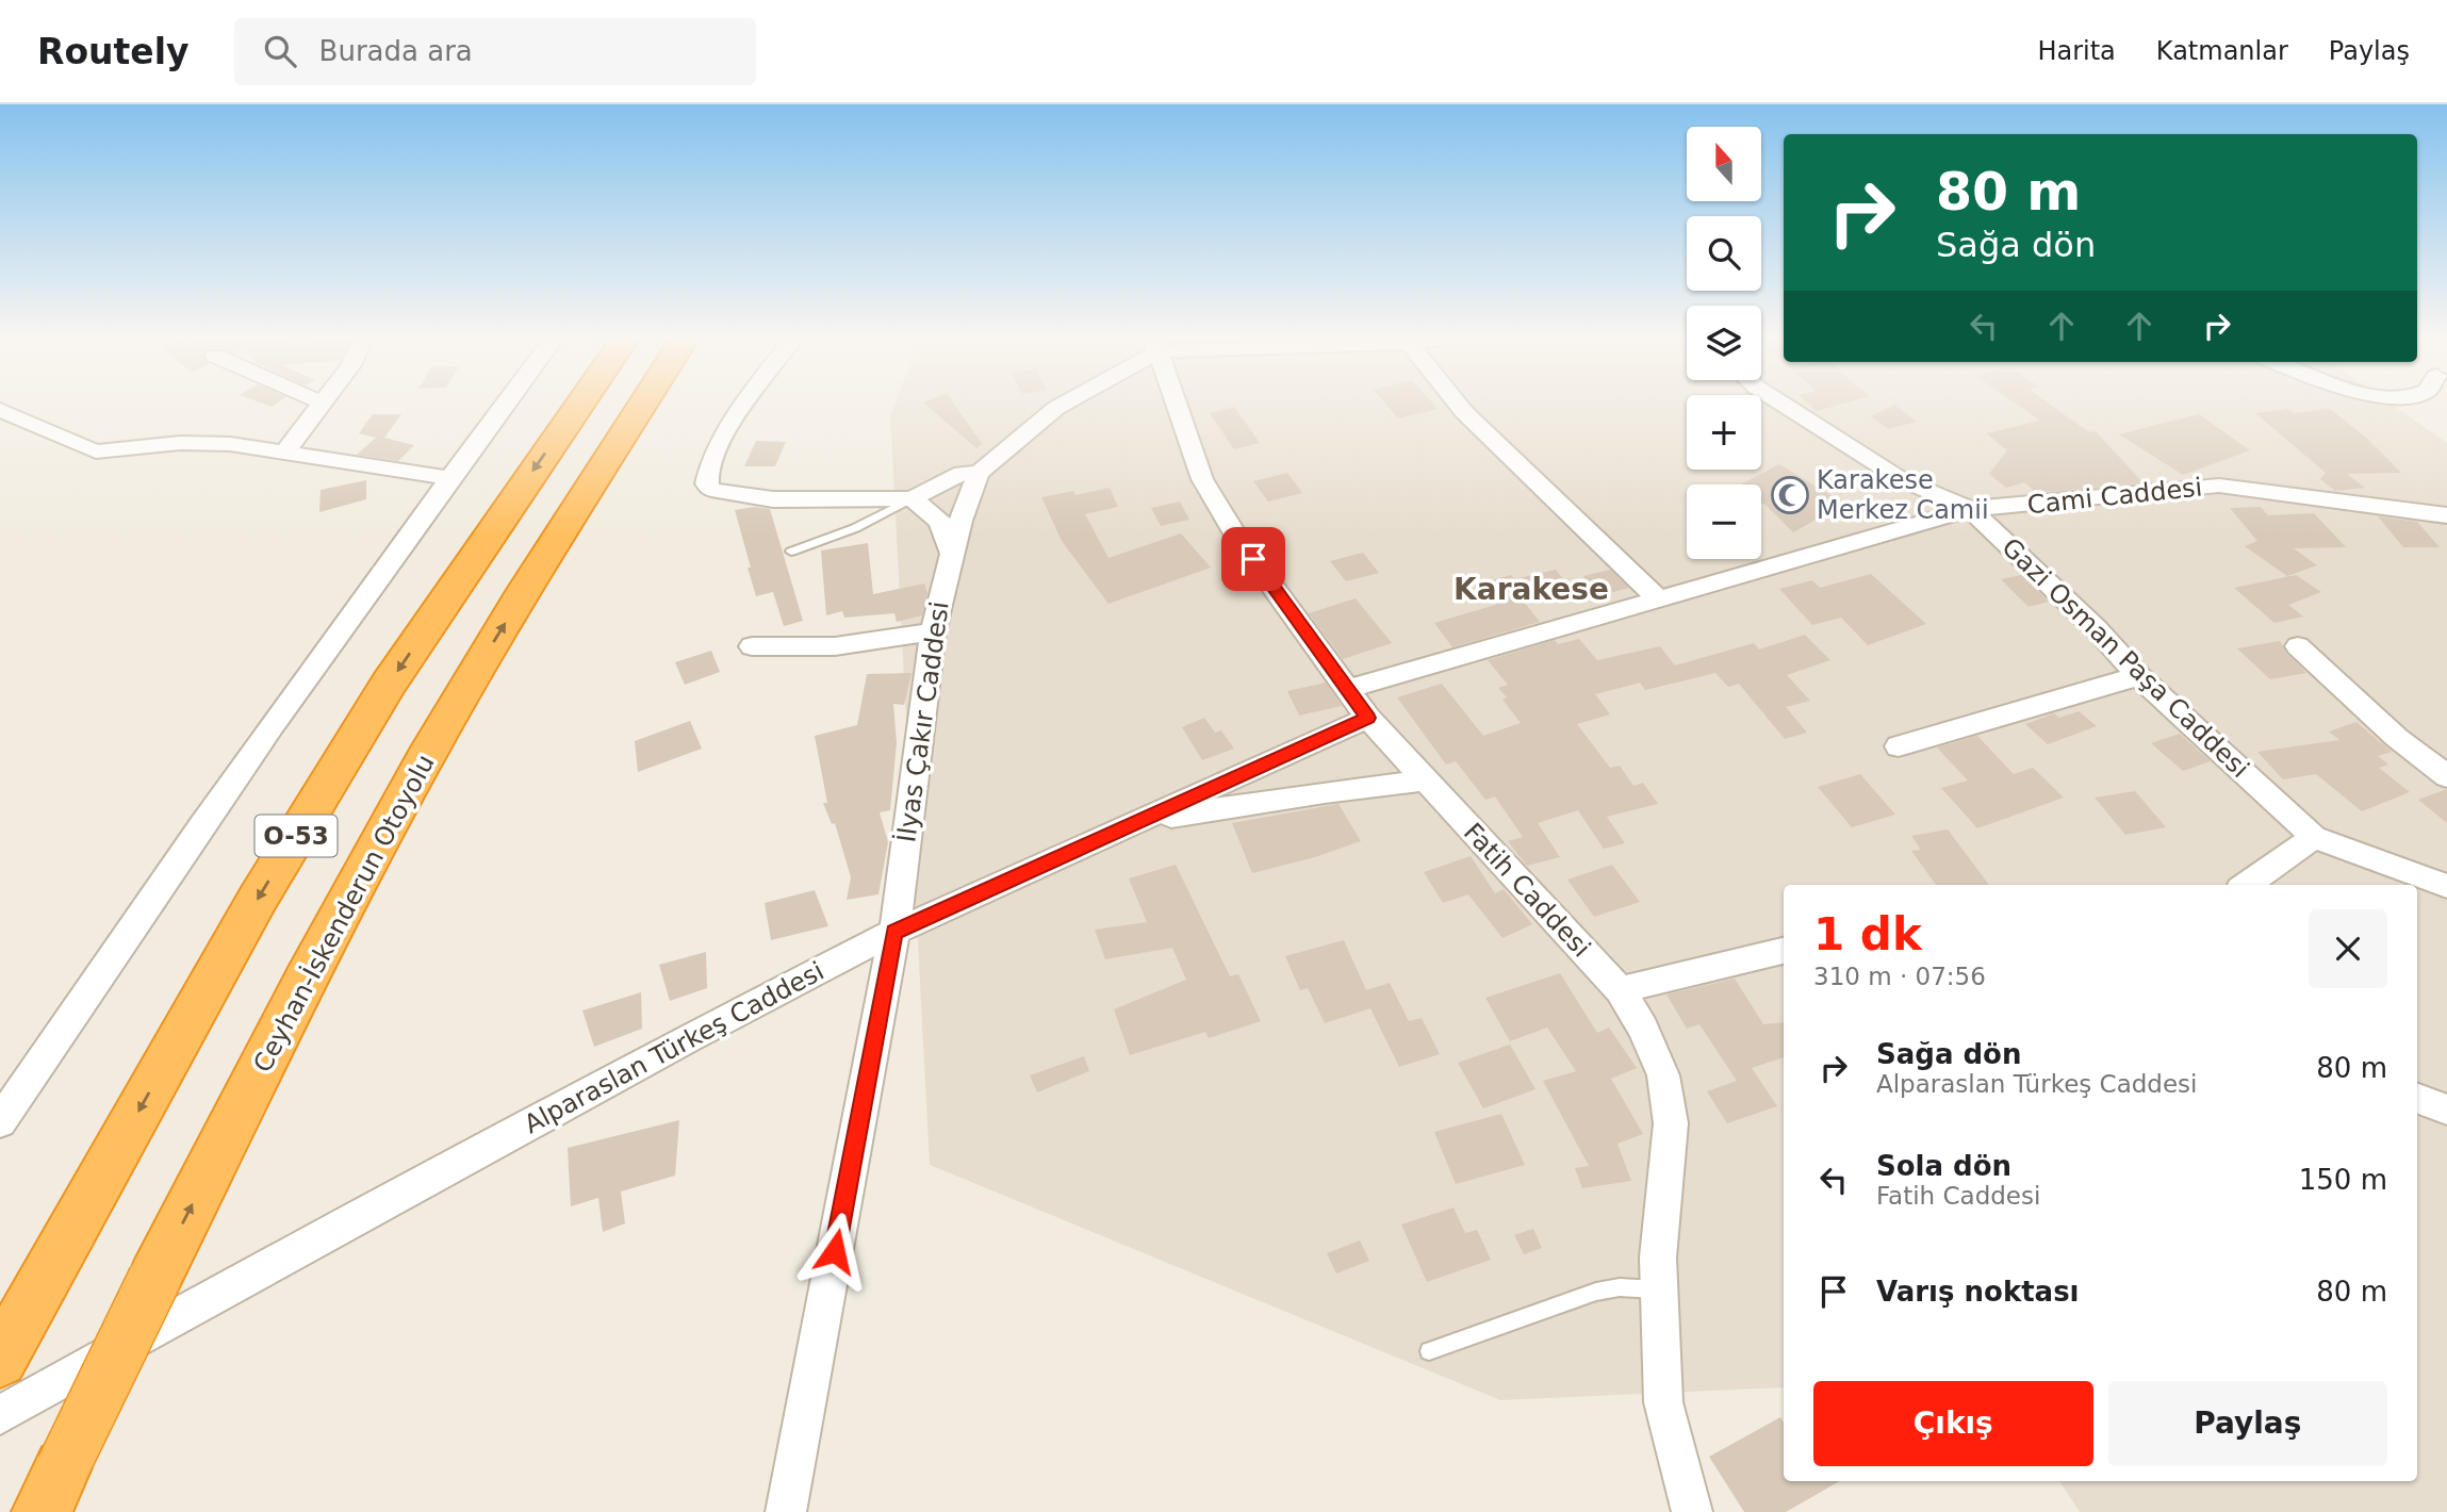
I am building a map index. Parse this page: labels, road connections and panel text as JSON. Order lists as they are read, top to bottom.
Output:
{
  "streets": {
    "highway": ["O-53", "Ceyhan-İskenderun Otoyolu"],
    "street": [
      "Cami Caddesi",
      "Gazi Osman Paşa Caddesi",
      "İlyas Çakır Caddesi",
      "Fatih Caddesi",
      "Alparaslan Türkeş Caddesi"
    ]
  },
  "crossings": [
    ["Cami Caddesi", "Gazi Osman Paşa Caddesi"],
    ["Cami Caddesi", "Fatih Caddesi"],
    ["İlyas Çakır Caddesi", "Alparaslan Türkeş Caddesi"],
    ["Fatih Caddesi", "Alparaslan Türkeş Caddesi"]
  ],
  "districts": ["Karakese"],
  "places": {
    "mosque": ["Karakese Merkez Camii"]
  },
  "north": "top",
  "page": {
    "header": "Routely",
    "search": "Burada ara",
    "nav": ["Harita", "Katmanlar", "Paylaş"],
    "map_buttons": ["+", "−"],
    "turn": ["80 m", "Sağa dön"],
    "heading": ["1 dk", "310 m · 07:56"],
    "list": [
      {
        "name": "Sağa dön",
        "note": "Alparaslan Türkeş Caddesi",
        "value": "80 m"
      },
      {
        "name": "Sola dön",
        "note": "Fatih Caddesi",
        "value": "150 m"
      },
      {
        "name": "Varış noktası",
        "value": "80 m"
      }
    ],
    "buttons": ["Çıkış", "Paylaş"]
  }
}
